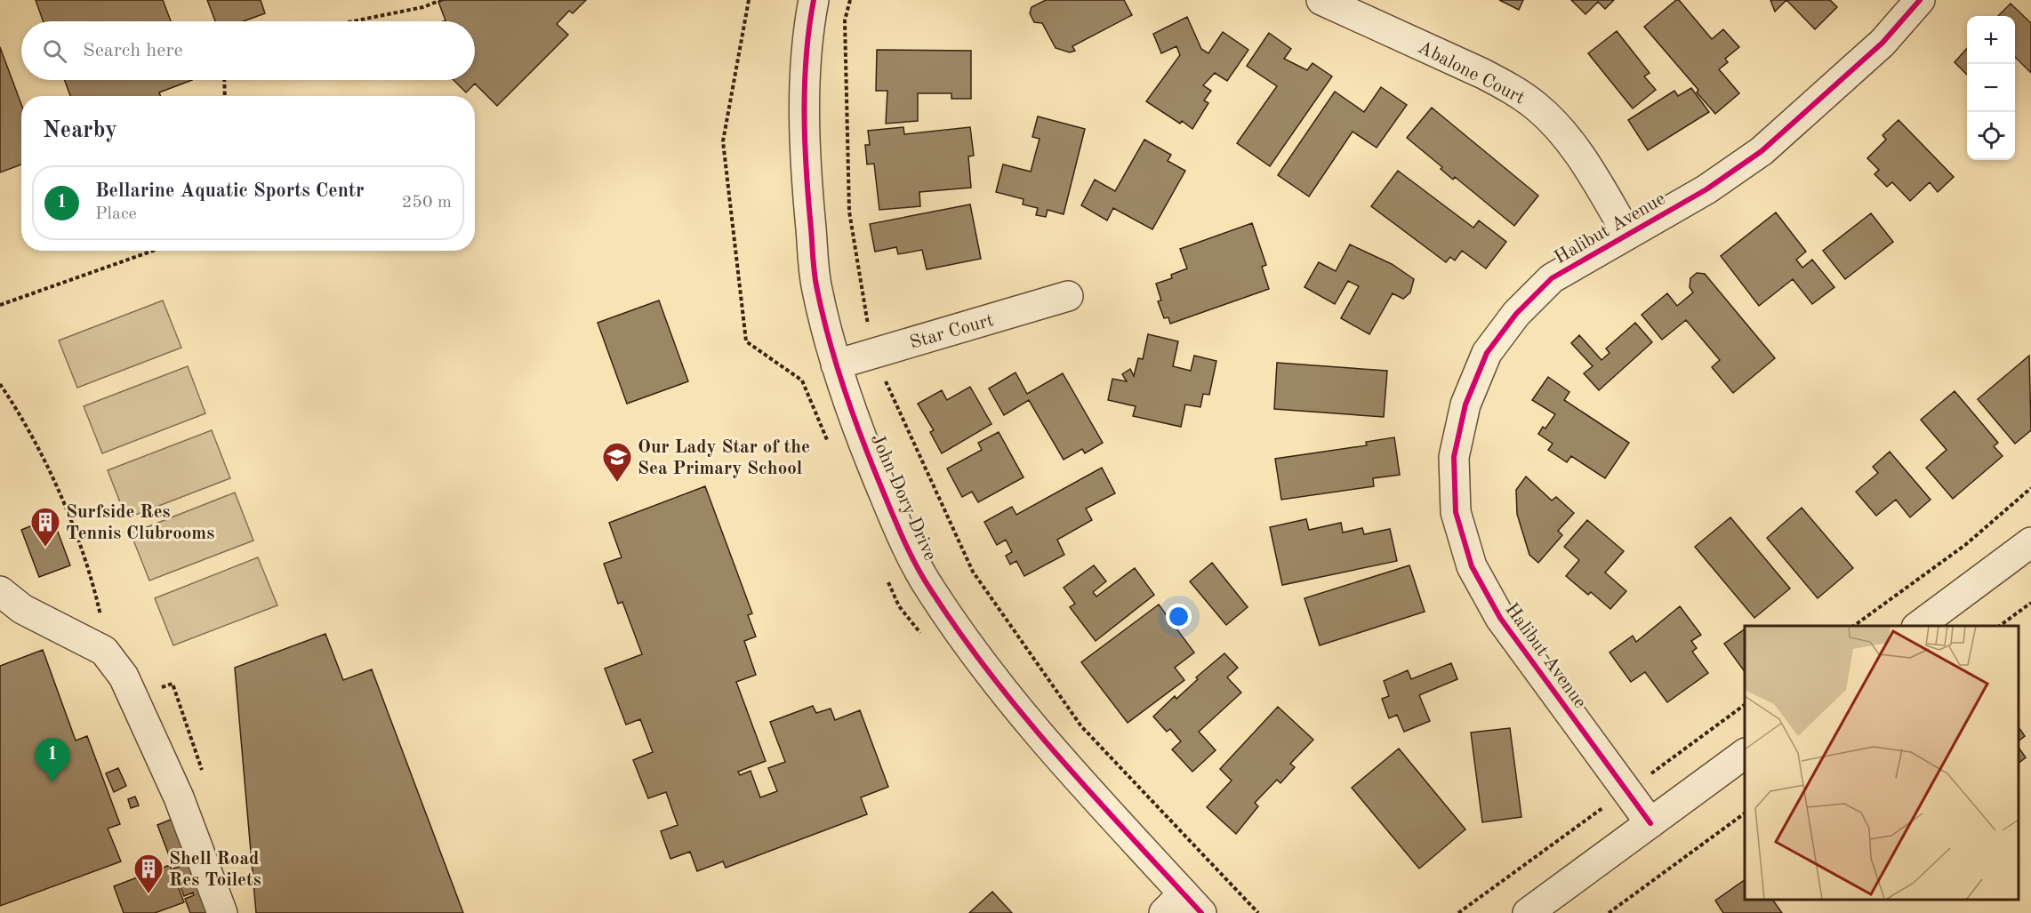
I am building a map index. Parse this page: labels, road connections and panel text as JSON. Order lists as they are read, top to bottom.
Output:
{
  "streets": {
    "street": [
      "Abalone Court",
      "Halibut Avenue",
      "Star Court",
      "John Dory Drive"
    ]
  },
  "crossings": [
    ["Abalone Court", "Halibut Avenue"],
    ["Star Court", "John Dory Drive"]
  ],
  "places": {
    "school or university": ["Our Lady Star of the Sea Primary School"],
    "building": ["Surfside Res Tennis Clubrooms", "Shell Road Res Toilets"]
  },
  "page": {
    "map_buttons": ["+", "−"],
    "search": "Search here",
    "heading": "Nearby",
    "list": [
      {
        "mark": "1",
        "name": "Bellarine Aquatic Sports Centr",
        "note": "Place",
        "value": "250 m"
      }
    ],
    "pins": "1"
  }
}
